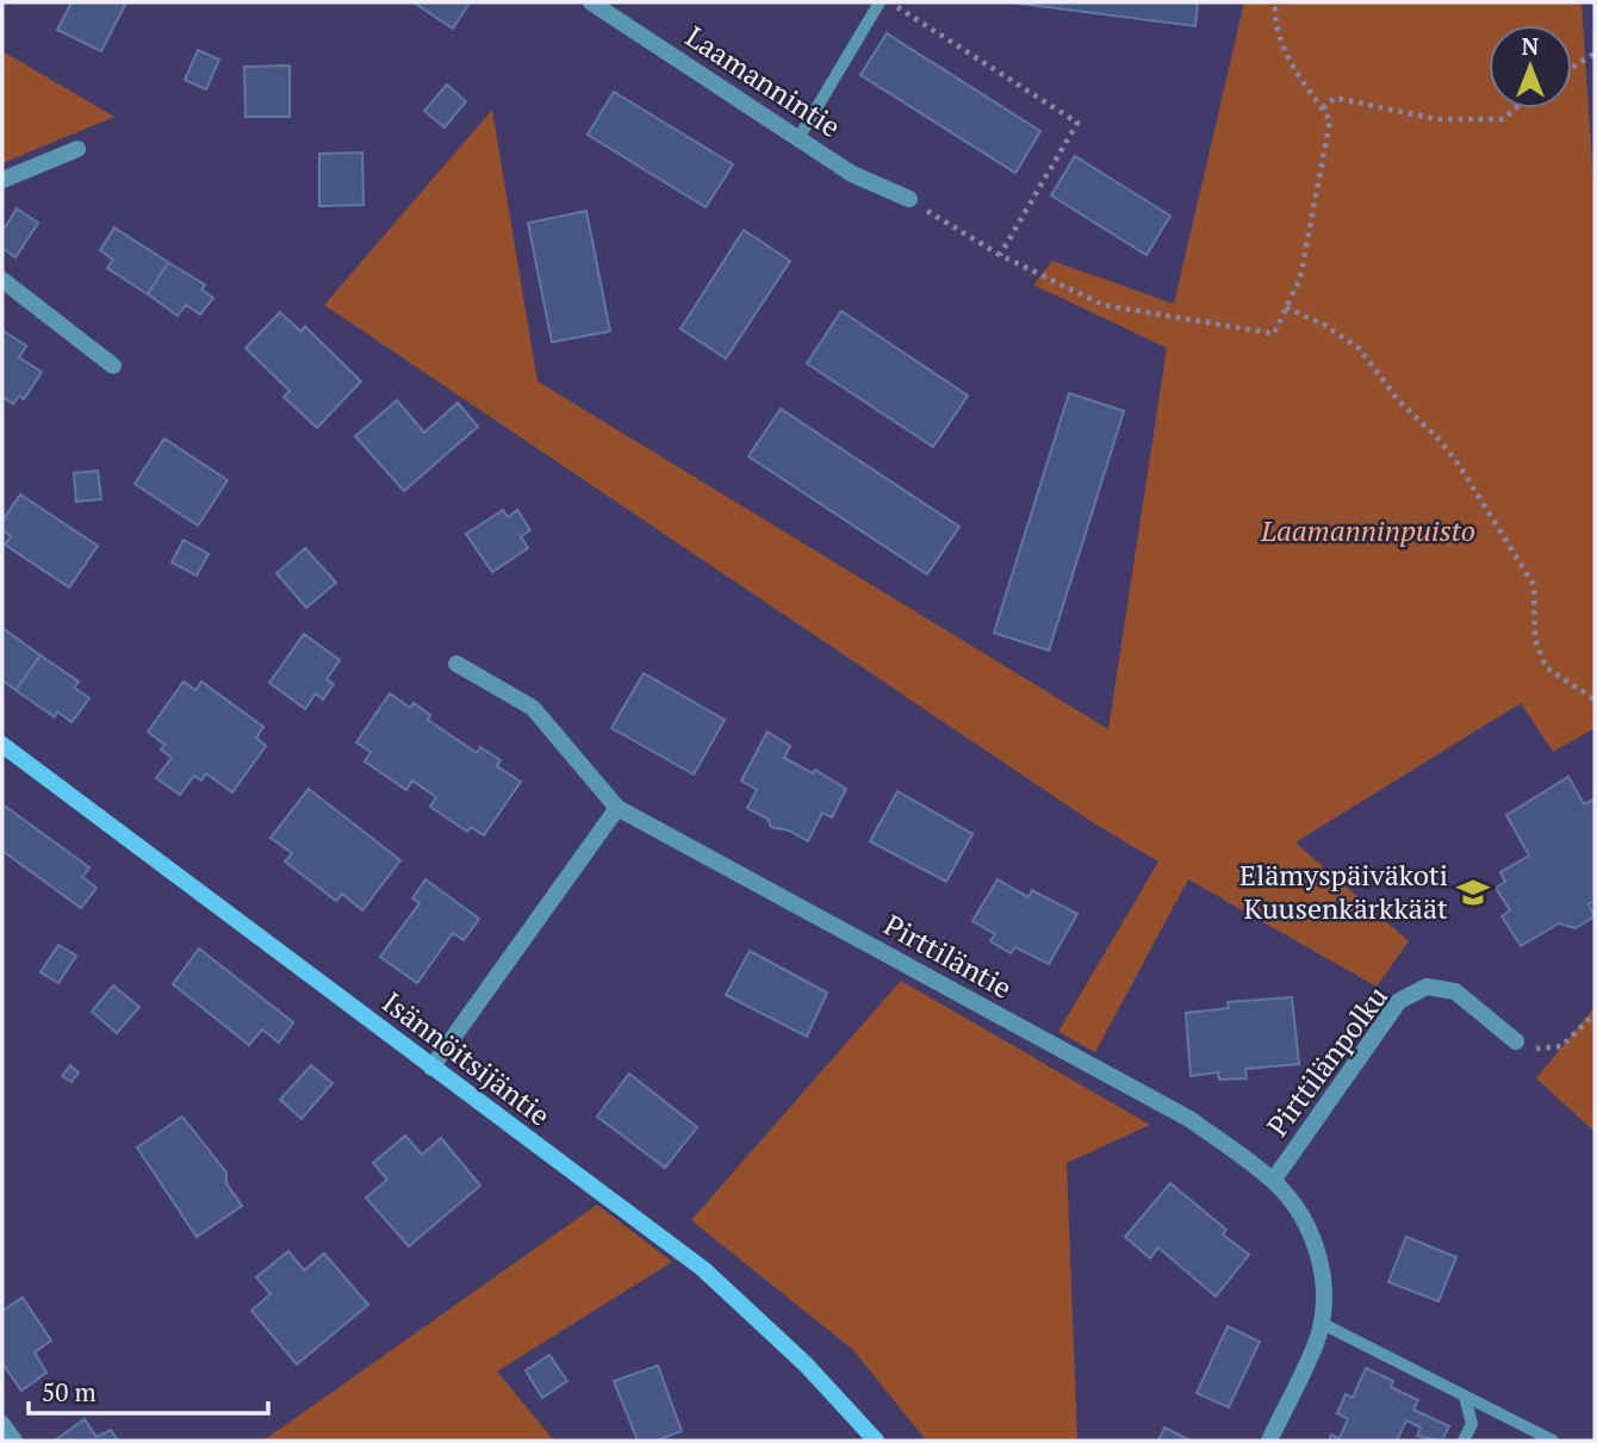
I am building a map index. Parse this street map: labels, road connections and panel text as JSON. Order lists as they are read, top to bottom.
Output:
{
  "streets": {
    "street": [
      "Laamannintie",
      "Pirttiläntie",
      "Isännöitsijäntie",
      "Pirttilänpolku"
    ]
  },
  "crossings": [
    ["Pirttiläntie", "Pirttilänpolku"]
  ],
  "parks": ["Laamanninpuisto"],
  "places": {
    "school or university": ["Elämyspäiväkoti Kuusenkärkkäät"]
  },
  "scale_bar": "50 m",
  "north": "top"
}
